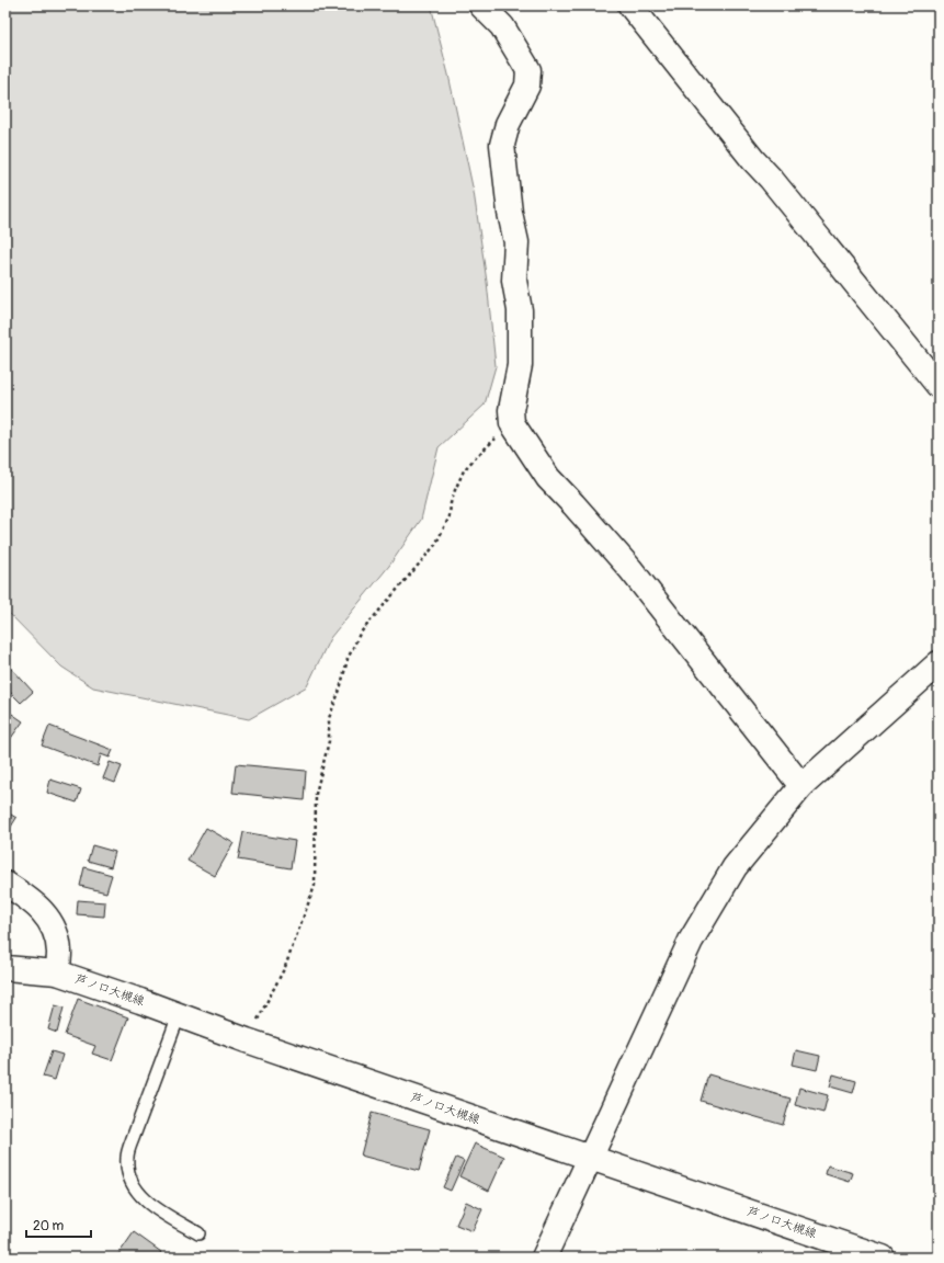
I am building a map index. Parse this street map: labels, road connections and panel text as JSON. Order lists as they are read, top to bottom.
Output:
{
  "streets": {
    "street": ["芦ノ口大槻線"]
  },
  "scale_bar": "20 m"
}
